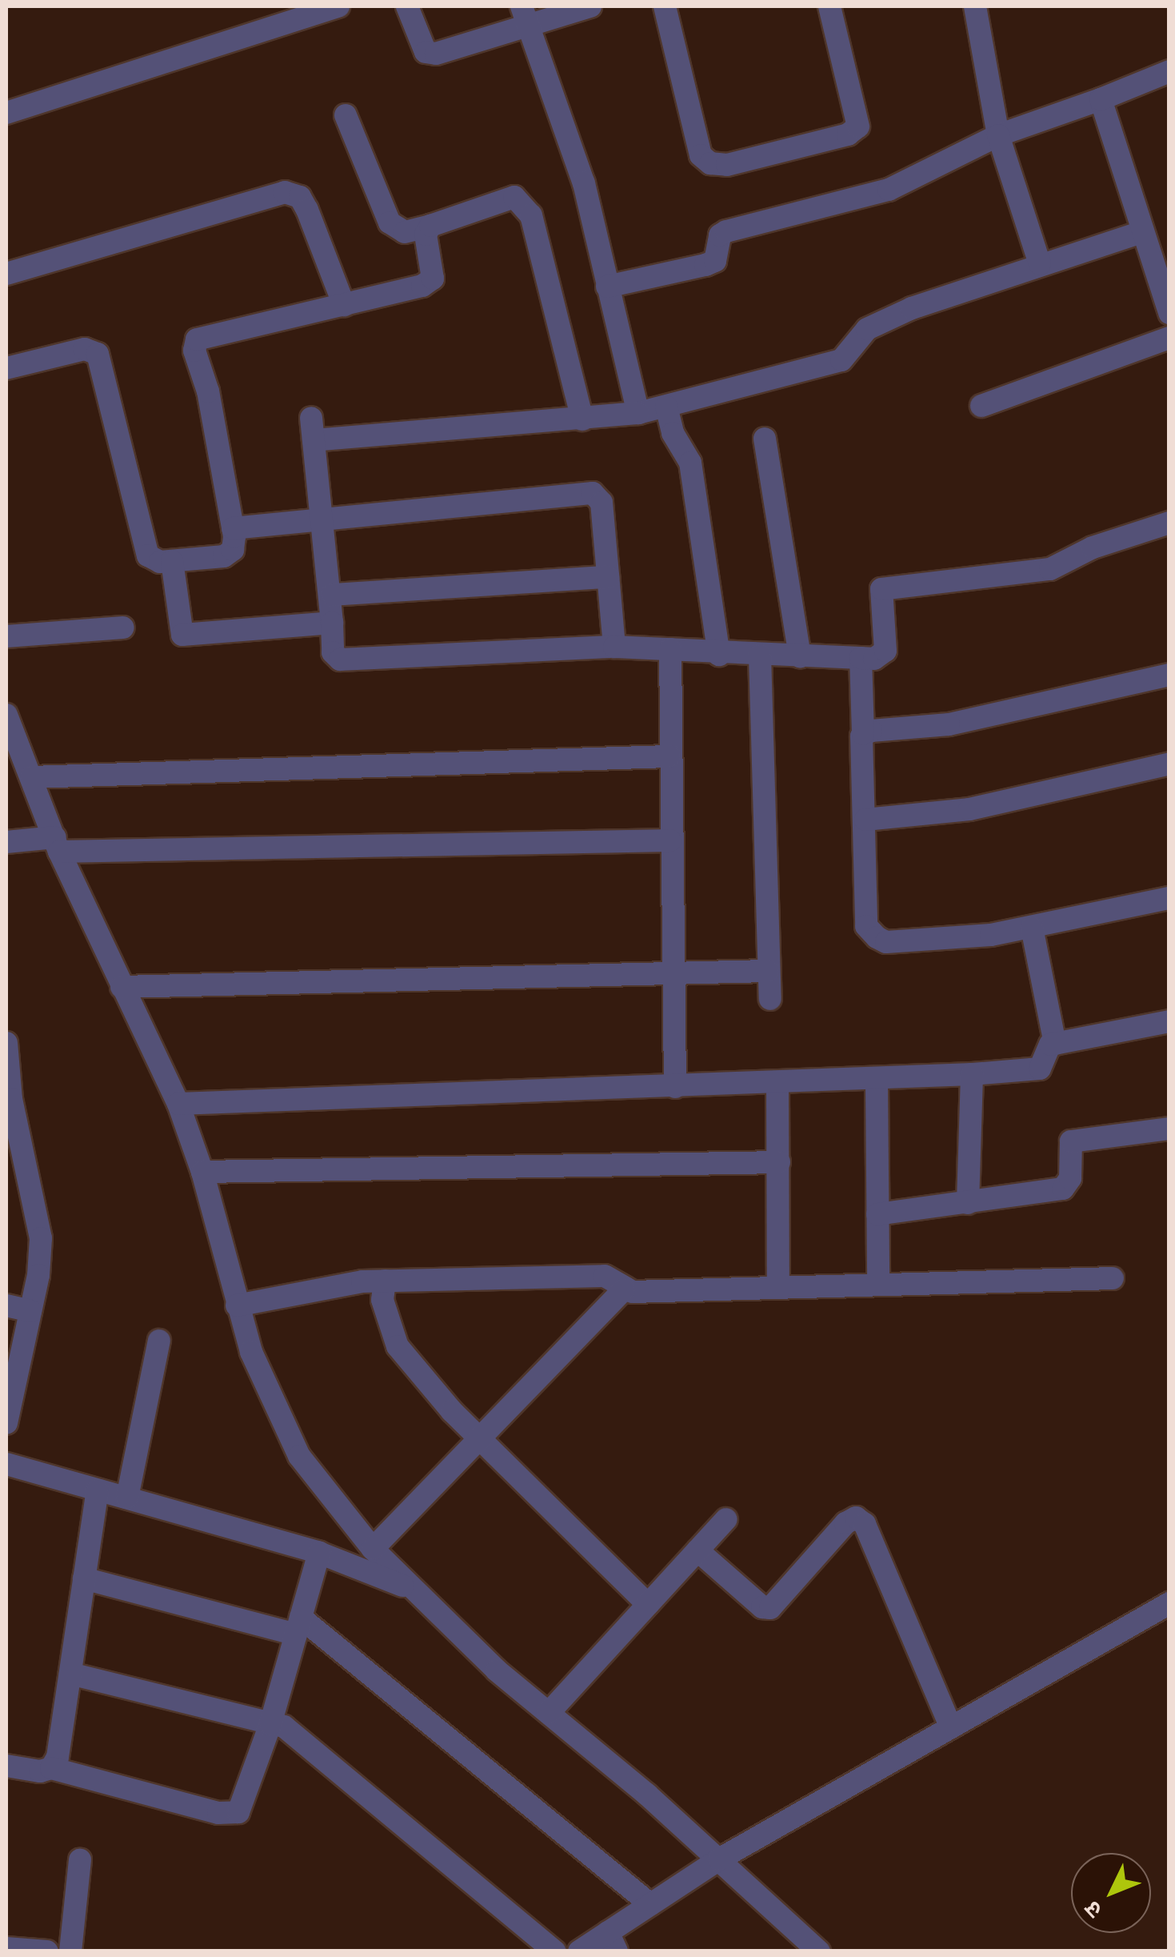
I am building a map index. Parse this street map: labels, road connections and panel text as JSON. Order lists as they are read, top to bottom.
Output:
{
  "north": "bottom left"
}
